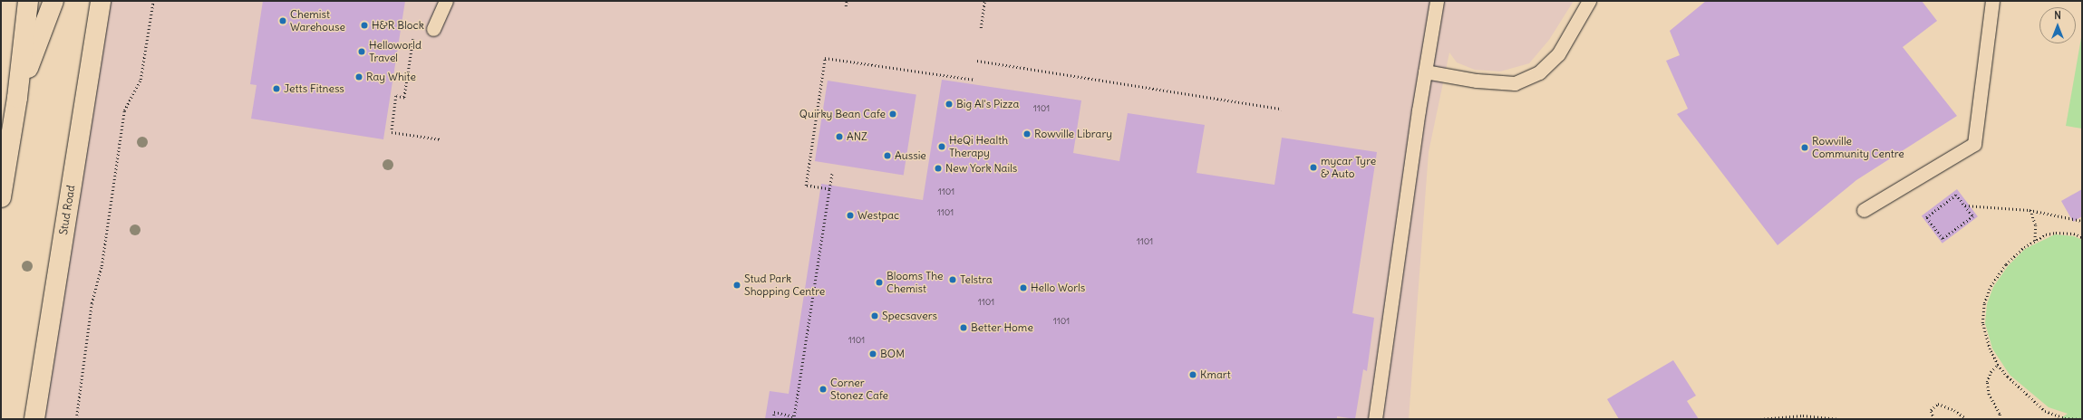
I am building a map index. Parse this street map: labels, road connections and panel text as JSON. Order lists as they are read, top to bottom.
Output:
{
  "streets": {
    "highway": ["Stud Road"]
  },
  "places": [
    "Chemist Warehouse",
    "H&R Block",
    "Helloworld Travel",
    "Ray White",
    "Jetts Fitness",
    "Big Al's Pizza",
    "Quirky Bean Cafe",
    "Rowville Library",
    "ANZ",
    "HeQi Health Therapy",
    "Rowville Community Centre",
    "Aussie",
    "mycar Tyre & Auto",
    "New York Nails",
    "Westpac",
    "Telstra",
    "Blooms The Chemist",
    "Stud Park Shopping Centre",
    "Hello Worls",
    "Specsavers",
    "Better Home",
    "BOM",
    "Kmart",
    "Corner Stonez Cafe"
  ],
  "house_numbers": [
    "1101",
    "1101",
    "1101",
    "1101",
    "1101",
    "1101",
    "1101"
  ],
  "north": "top"
}
